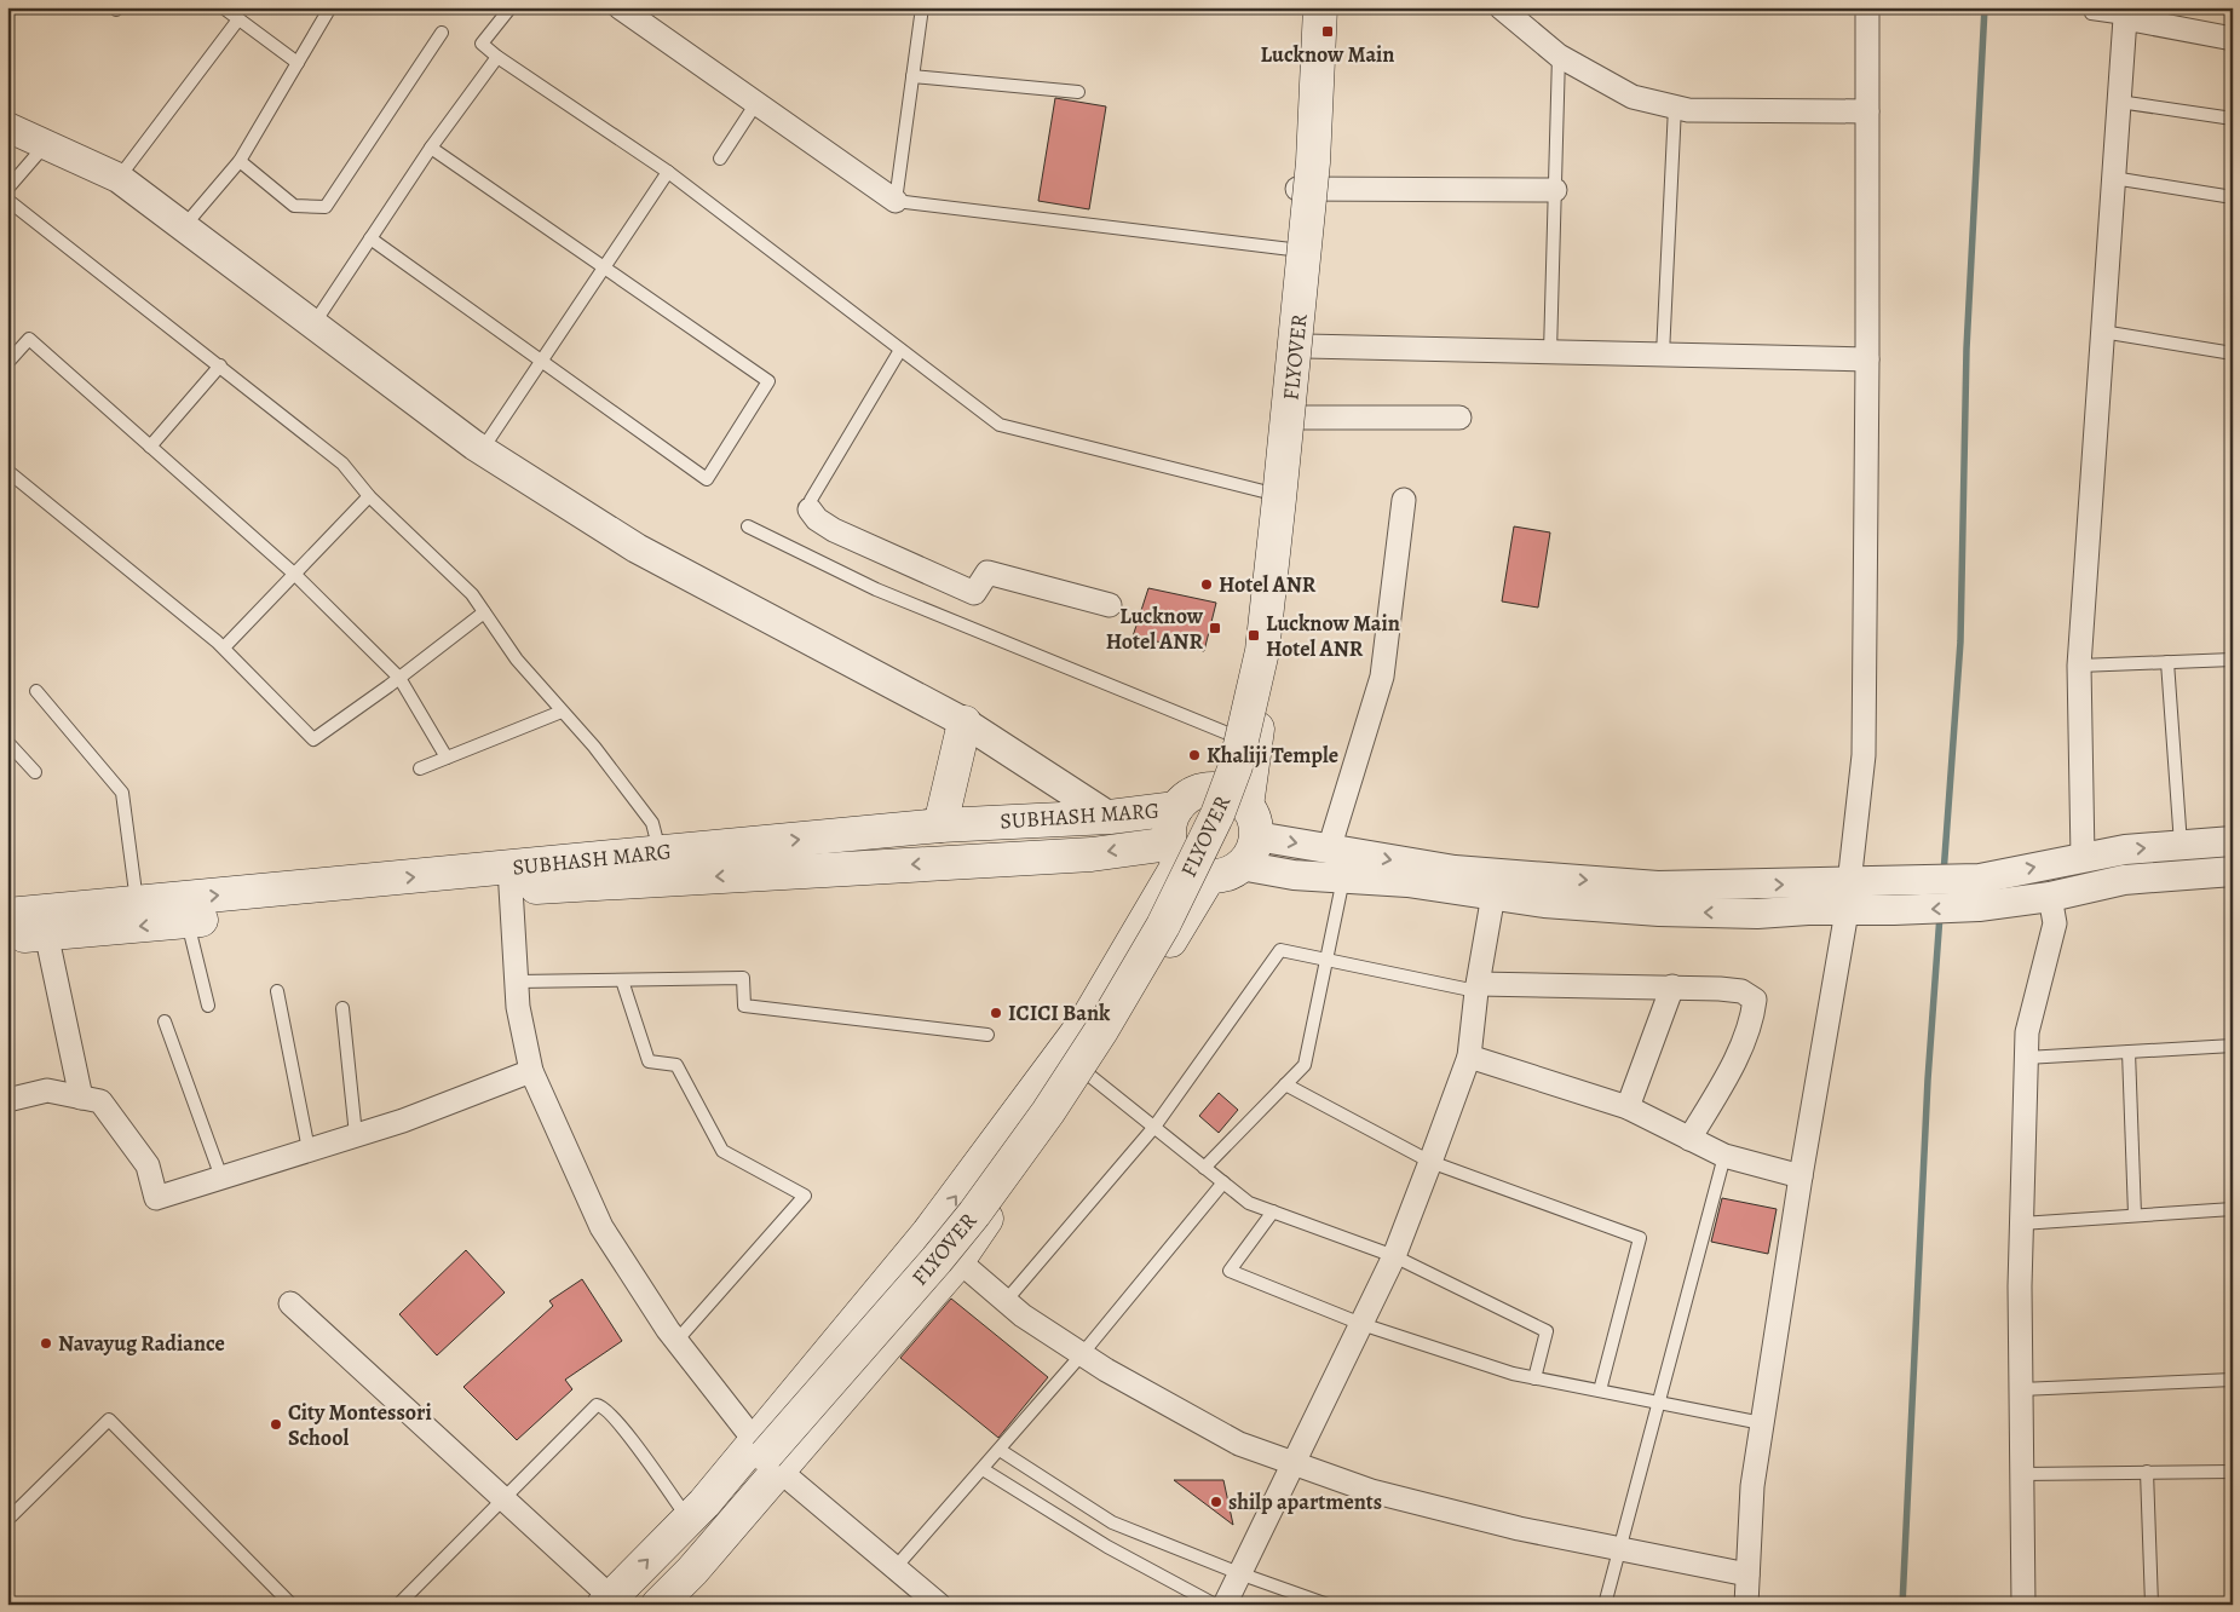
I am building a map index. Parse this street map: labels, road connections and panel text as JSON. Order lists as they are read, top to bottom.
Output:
{
  "streets": {
    "main road": ["FLYOVER", "SUBHASH MARG"]
  },
  "places": {
    "transit": ["Lucknow Main", "Lucknow Hotel ANR", "Lucknow Main Hotel ANR"],
    "other": [
      "Hotel ANR",
      "Khaliji Temple",
      "ICICI Bank",
      "Navayug Radiance",
      "City Montessori School",
      "shilp apartments"
    ]
  }
}
